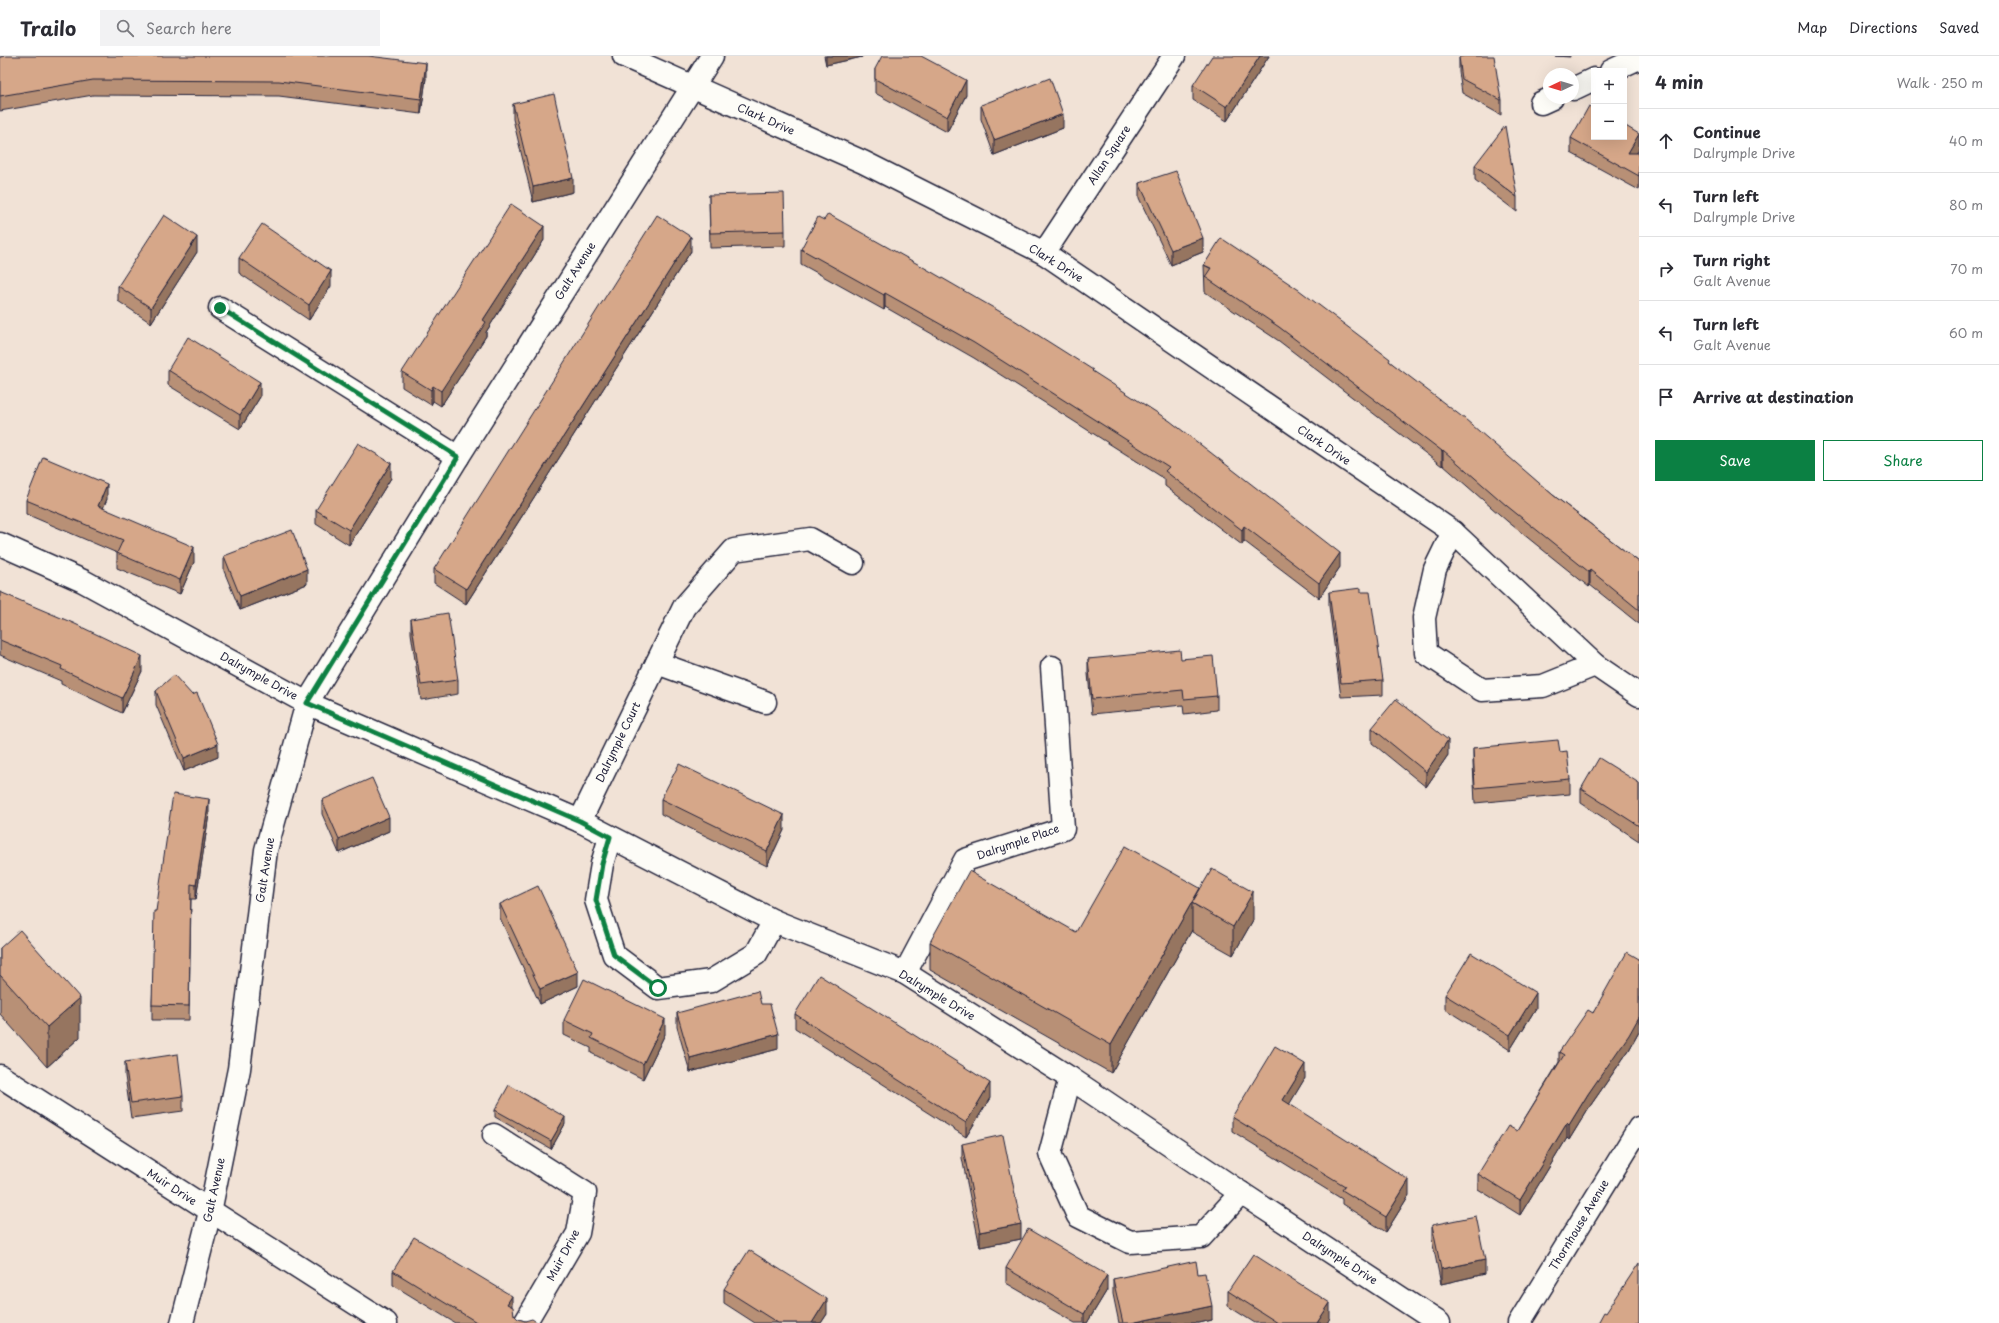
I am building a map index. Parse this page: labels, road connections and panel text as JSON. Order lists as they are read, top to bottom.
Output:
{
  "streets": {
    "street": [
      "Clark Drive",
      "Allan Square",
      "Galt Avenue",
      "Dalrymple Drive",
      "Dalrymple Court",
      "Dalrymple Place",
      "Muir Drive",
      "Thornhouse Avenue"
    ]
  },
  "crossings": [
    ["Clark Drive", "Allan Square"],
    ["Clark Drive", "Galt Avenue"],
    ["Galt Avenue", "Dalrymple Drive"],
    ["Galt Avenue", "Muir Drive"],
    ["Dalrymple Drive", "Dalrymple Court"],
    ["Dalrymple Drive", "Dalrymple Place"]
  ],
  "north": "left",
  "page": {
    "header": "Trailo",
    "search": "Search here",
    "nav": ["Map", "Directions", "Saved"],
    "heading": ["4 min", "Walk · 250 m"],
    "map_buttons": ["+", "−"],
    "list": [
      ["Continue", "Dalrymple Drive", "40 m"],
      ["Turn left", "Dalrymple Drive", "80 m"],
      ["Turn right", "Galt Avenue", "70 m"],
      ["Turn left", "Galt Avenue", "60 m"],
      "Arrive at destination"
    ],
    "buttons": ["Save", "Share"]
  }
}
